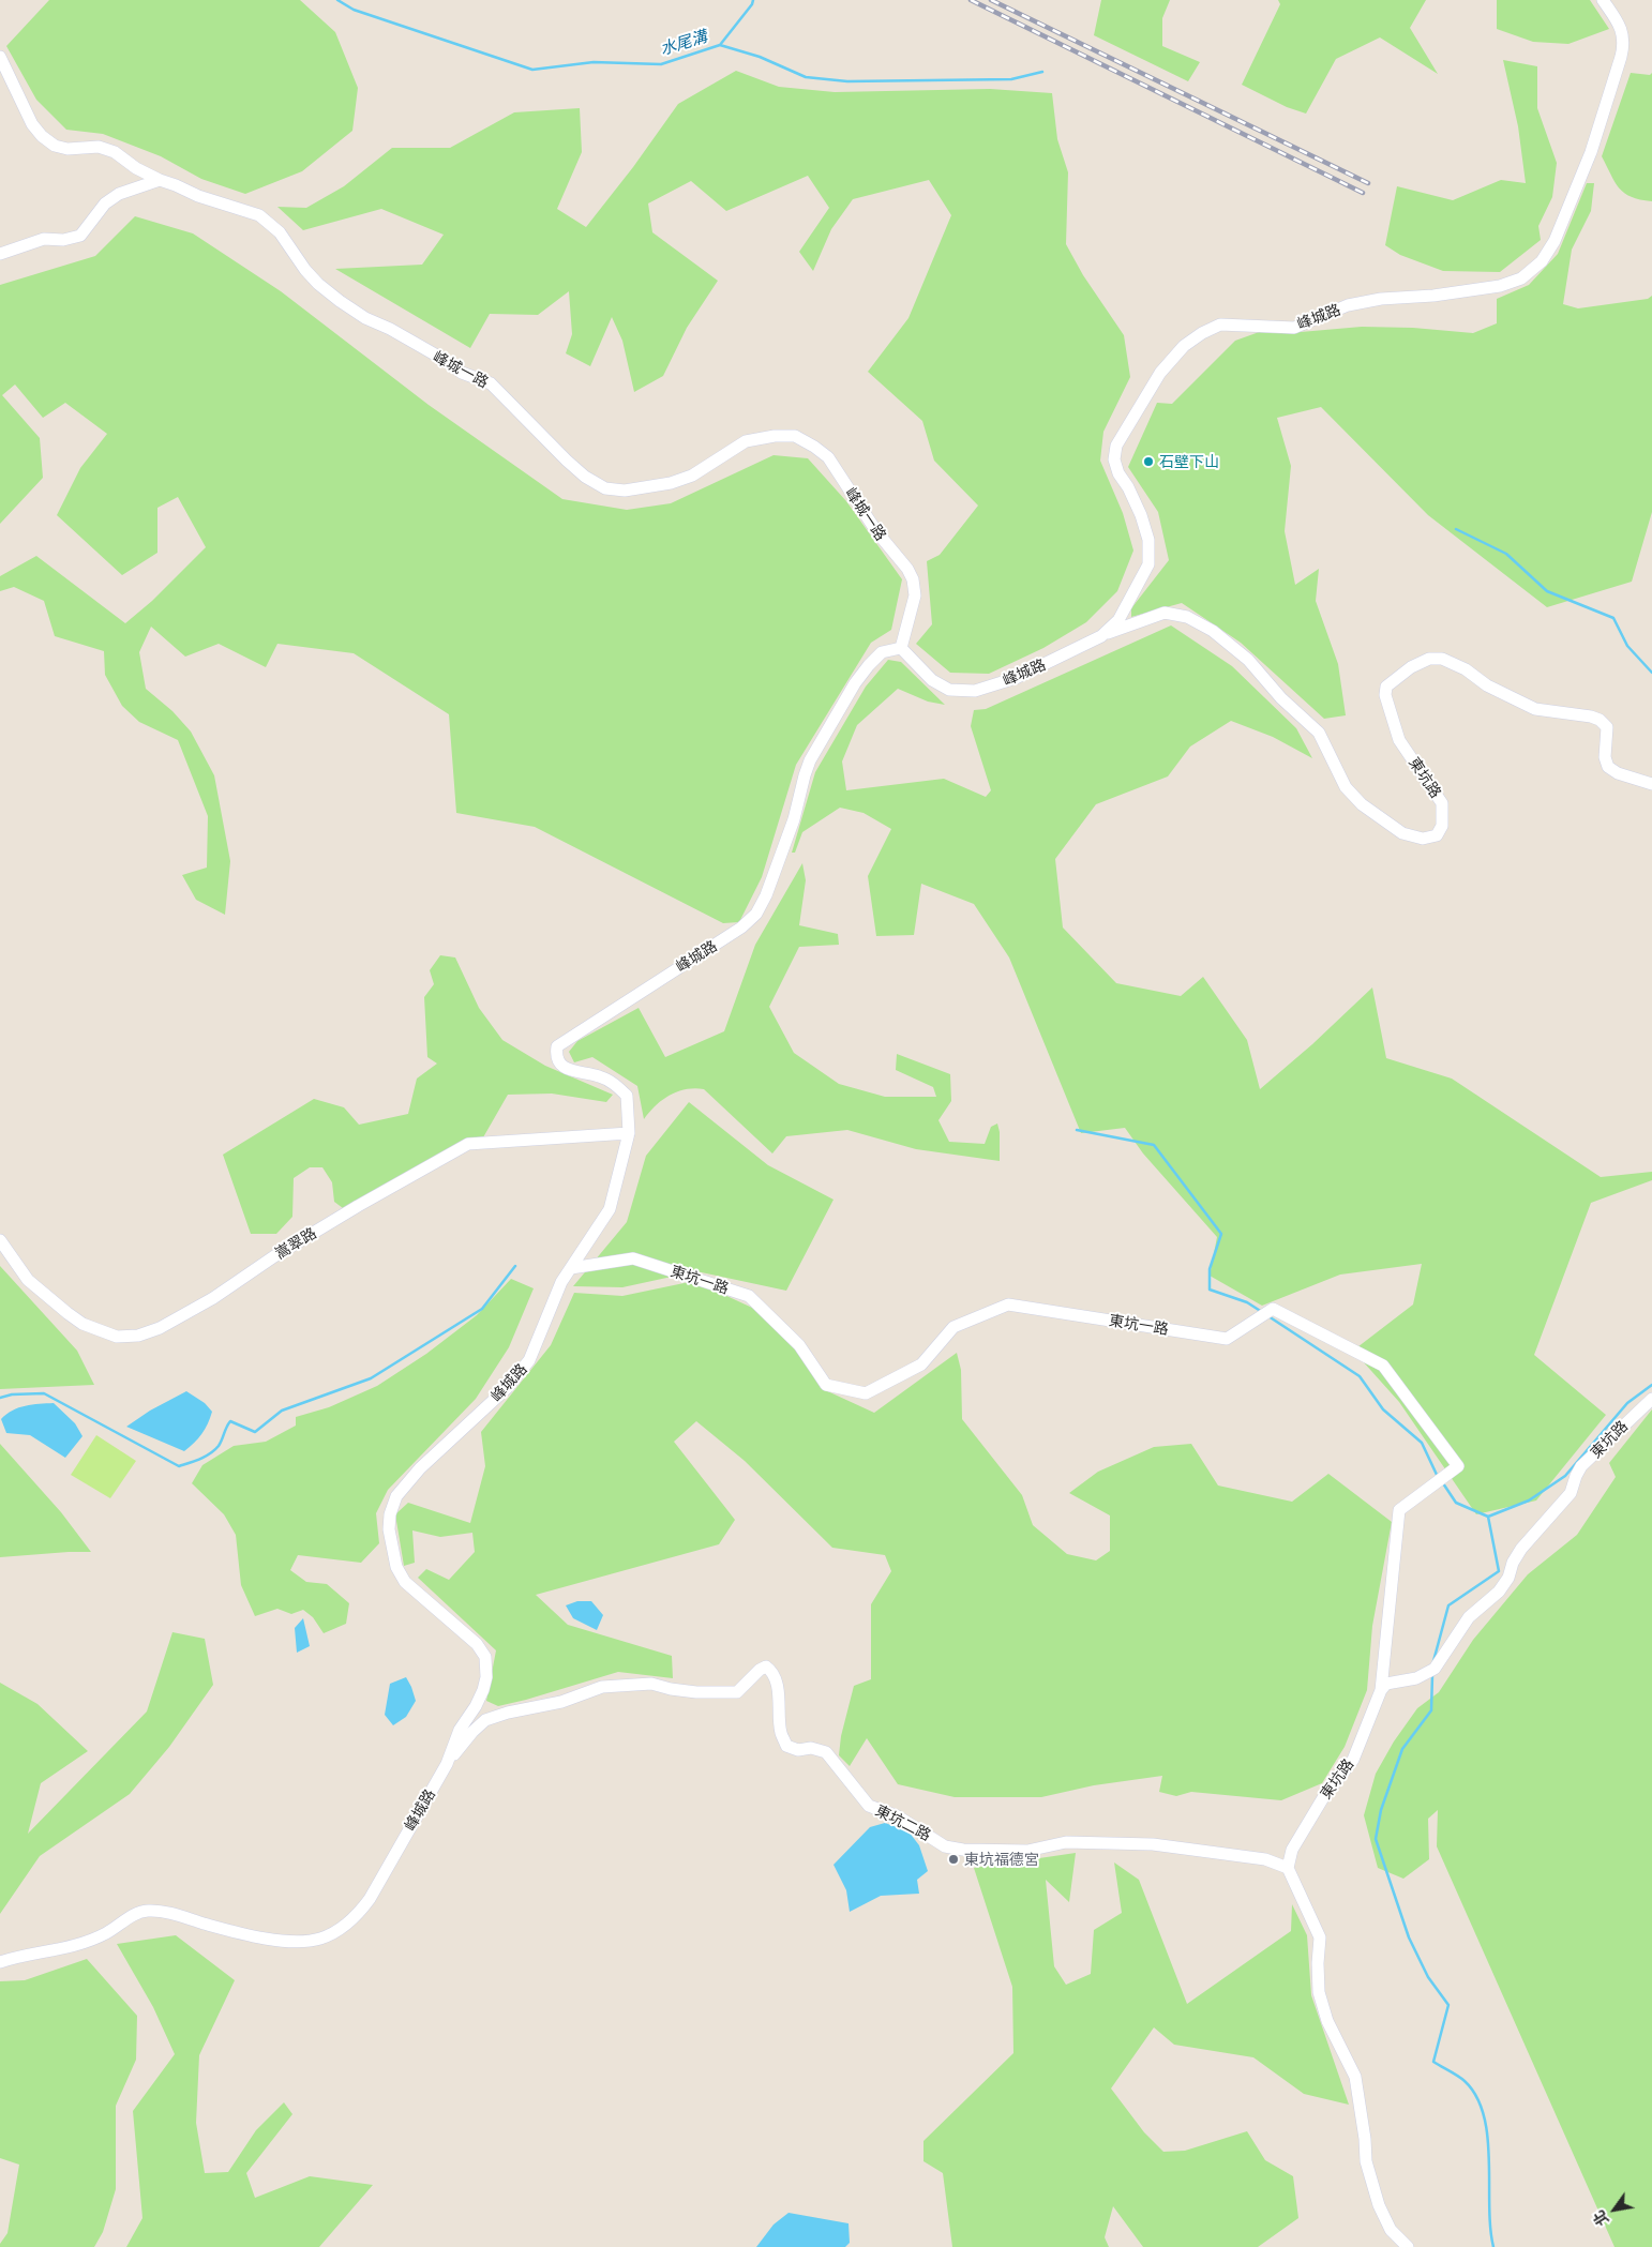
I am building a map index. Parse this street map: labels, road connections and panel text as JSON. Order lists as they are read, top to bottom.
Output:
{
  "streets": {
    "street": [
      "峰城路",
      "峰城一路",
      "東坑路",
      "嵩翠路",
      "東坑一路",
      "東坑二路"
    ]
  },
  "crossings": [
    ["峰城路", "峰城一路"],
    ["峰城路", "東坑路"],
    ["峰城路", "嵩翠路"],
    ["峰城路", "東坑一路"],
    ["峰城路", "東坑二路"],
    ["東坑路", "東坑一路"],
    ["東坑路", "東坑二路"]
  ],
  "water": ["水尾溝"],
  "places": ["石壁下山", "東坑福德宮"],
  "north": "bottom left"
}
